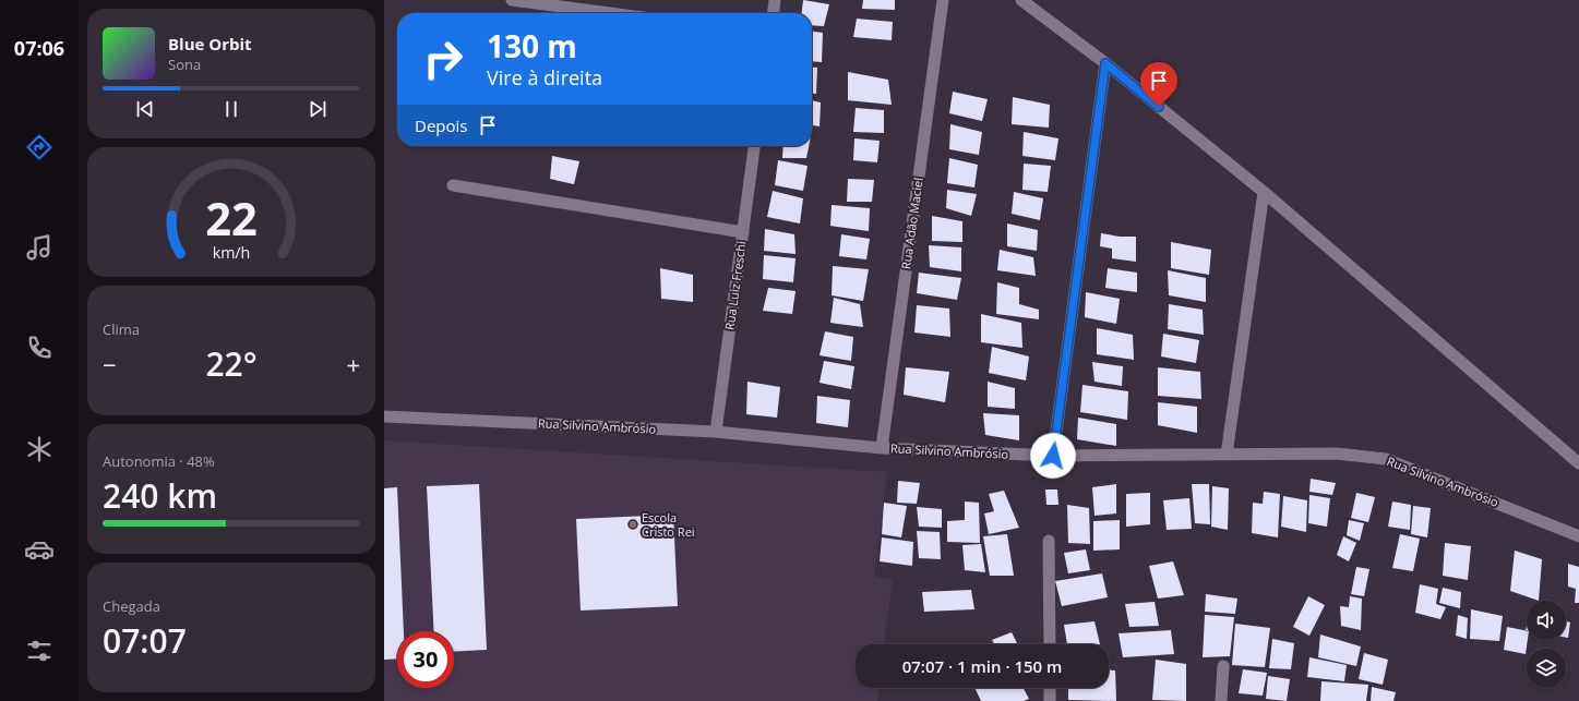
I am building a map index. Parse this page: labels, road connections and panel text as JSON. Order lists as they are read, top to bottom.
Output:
{
  "streets": {
    "street": ["Rua Adão Maciel", "Rua Luiz Freschi", "Rua Silvino Ambrósio"]
  },
  "crossings": [
    ["Rua Adão Maciel", "Rua Silvino Ambrósio"],
    ["Rua Luiz Freschi", "Rua Silvino Ambrósio"]
  ],
  "places": ["Escola Cristo Rei"],
  "page": {
    "tabs": "07:06",
    "turn": ["130 m", "Vire à direita"],
    "song": ["Blue Orbit", "Sona"],
    "then": "Depois",
    "tile": [
      "Clima",
      ["Autonomia · 48%", "240 km"],
      ["Chegada", "07:07"]
    ],
    "heat": ["−", "22°", "+"],
    "limit": "30",
    "trip": "07:07 · 1 min · 150 m",
    "gauge": ["22", "km/h"]
  }
}
